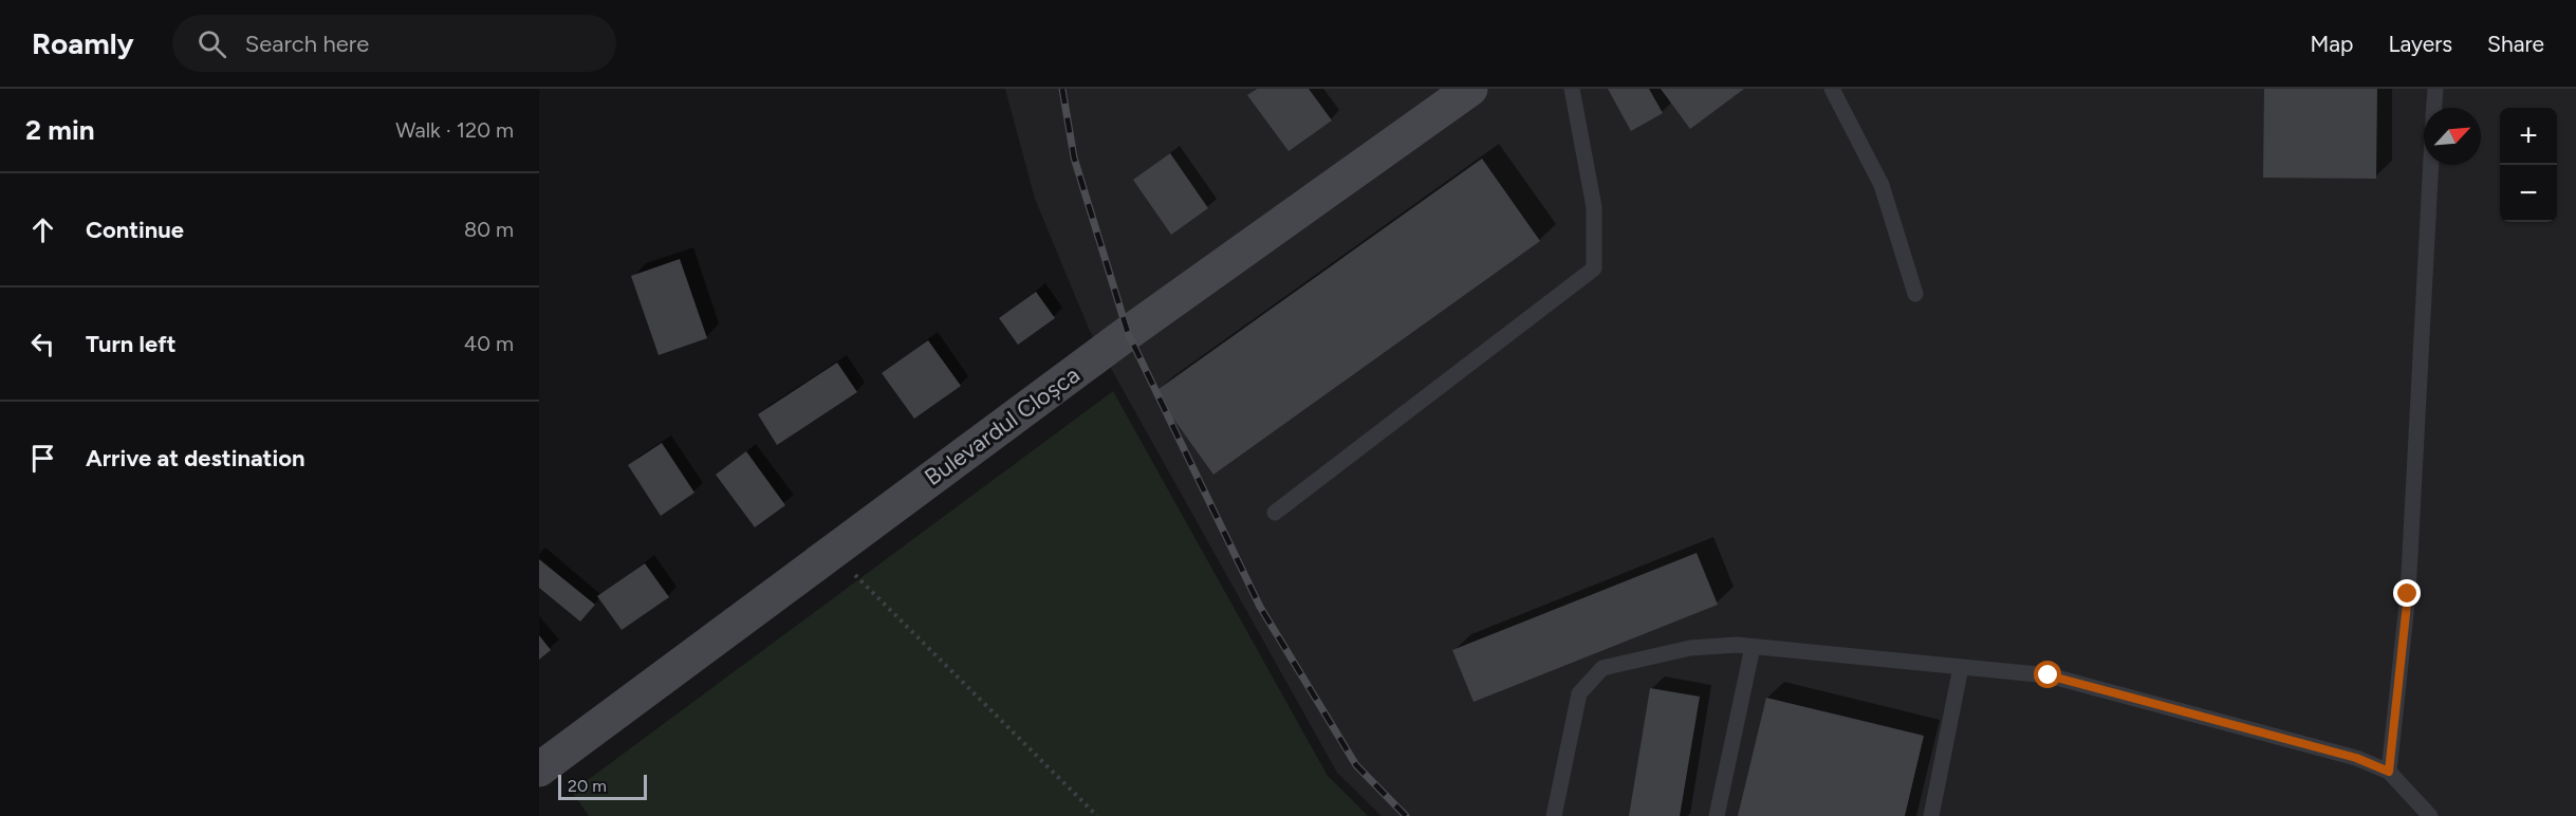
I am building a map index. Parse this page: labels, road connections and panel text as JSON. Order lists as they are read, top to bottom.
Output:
{
  "streets": {
    "main road": ["Bulevardul Cloșca"]
  },
  "scale_bar": "20 m",
  "north": "top right",
  "page": {
    "header": "Roamly",
    "search": "Search here",
    "nav": ["Map", "Layers", "Share"],
    "heading": ["2 min", "Walk · 120 m"],
    "map_buttons": ["+", "−"],
    "list": [
      ["Continue", "80 m"],
      ["Turn left", "40 m"],
      "Arrive at destination"
    ],
    "scale": "20 m"
  }
}
